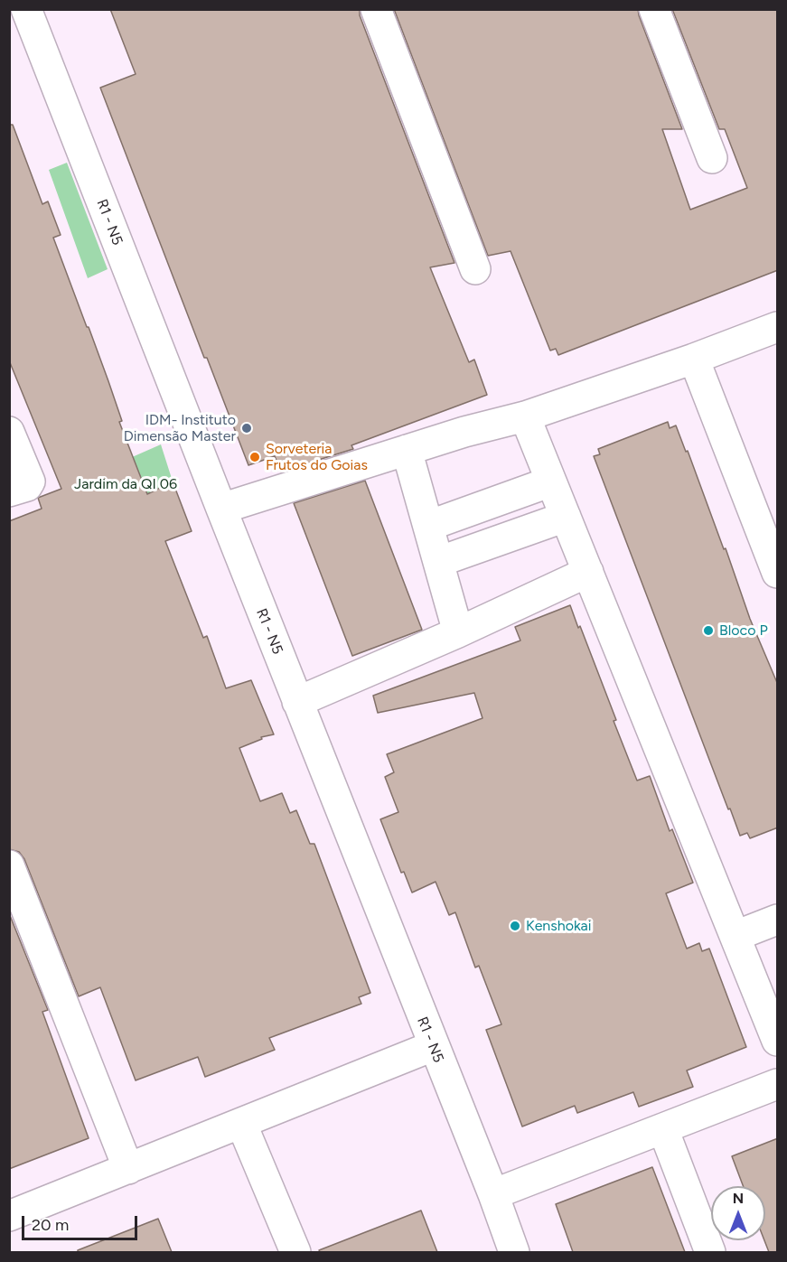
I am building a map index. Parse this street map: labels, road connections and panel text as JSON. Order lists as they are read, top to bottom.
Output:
{
  "streets": {
    "street": ["R1 - N5"]
  },
  "parks": ["Jardim da QI 06"],
  "places": [
    "IDM- Instituto Dimensão Master",
    "Sorveteria Frutos do Goias",
    "Bloco P",
    "Kenshokai"
  ],
  "scale_bar": "20 m",
  "north": "top"
}
